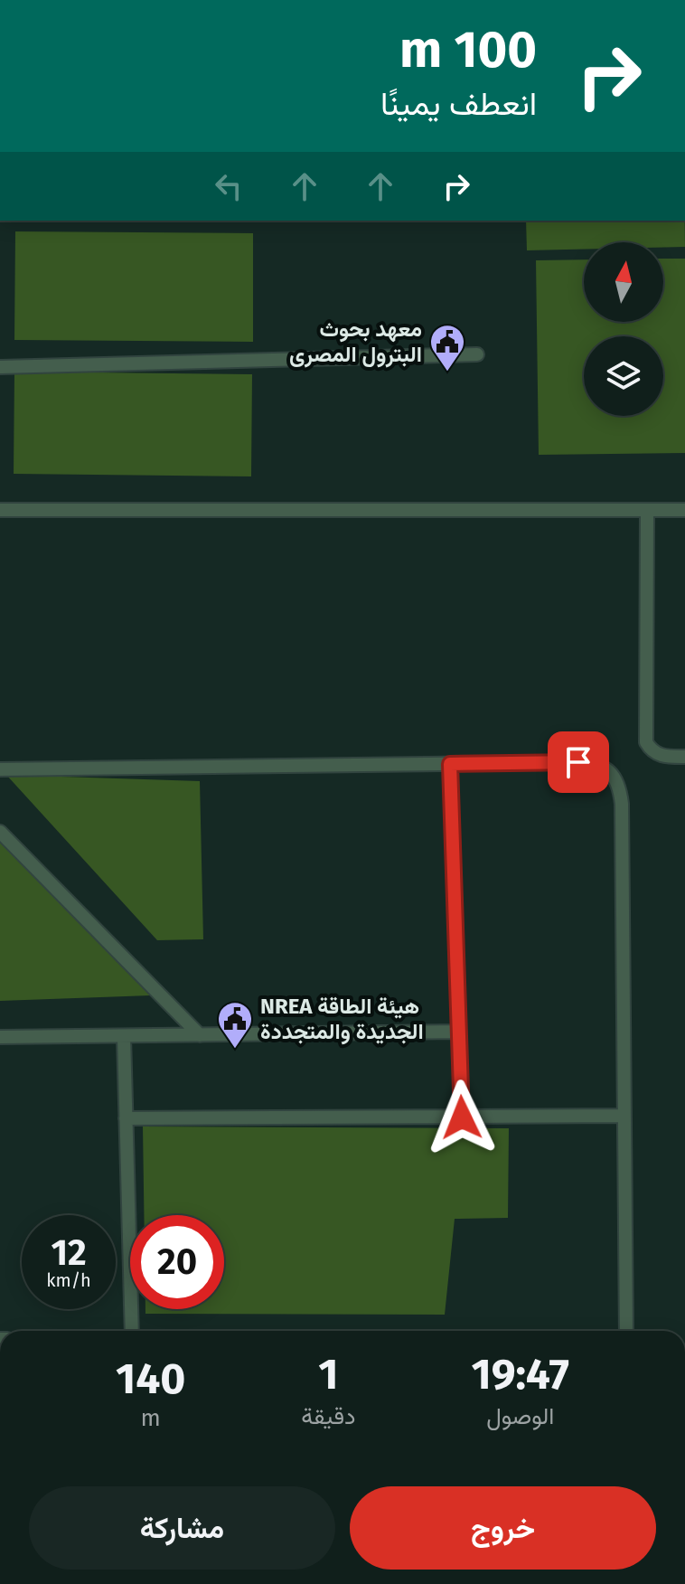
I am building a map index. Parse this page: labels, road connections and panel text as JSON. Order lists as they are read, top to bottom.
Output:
{
  "places": {
    "public building": ["معهد بحوث البترول المصرى", "NREA هيئة الطاقة الجديدة والمتجددة"]
  },
  "north": "top",
  "page": {
    "turn": ["100 m", "انعطف يمينًا"],
    "speed": "12 km/h",
    "limit": "20",
    "eta": [
      "19:47",
      "الوصول",
      "1",
      "دقيقة",
      "140",
      "m"
    ],
    "buttons": ["خروج", "مشاركة"]
  }
}
